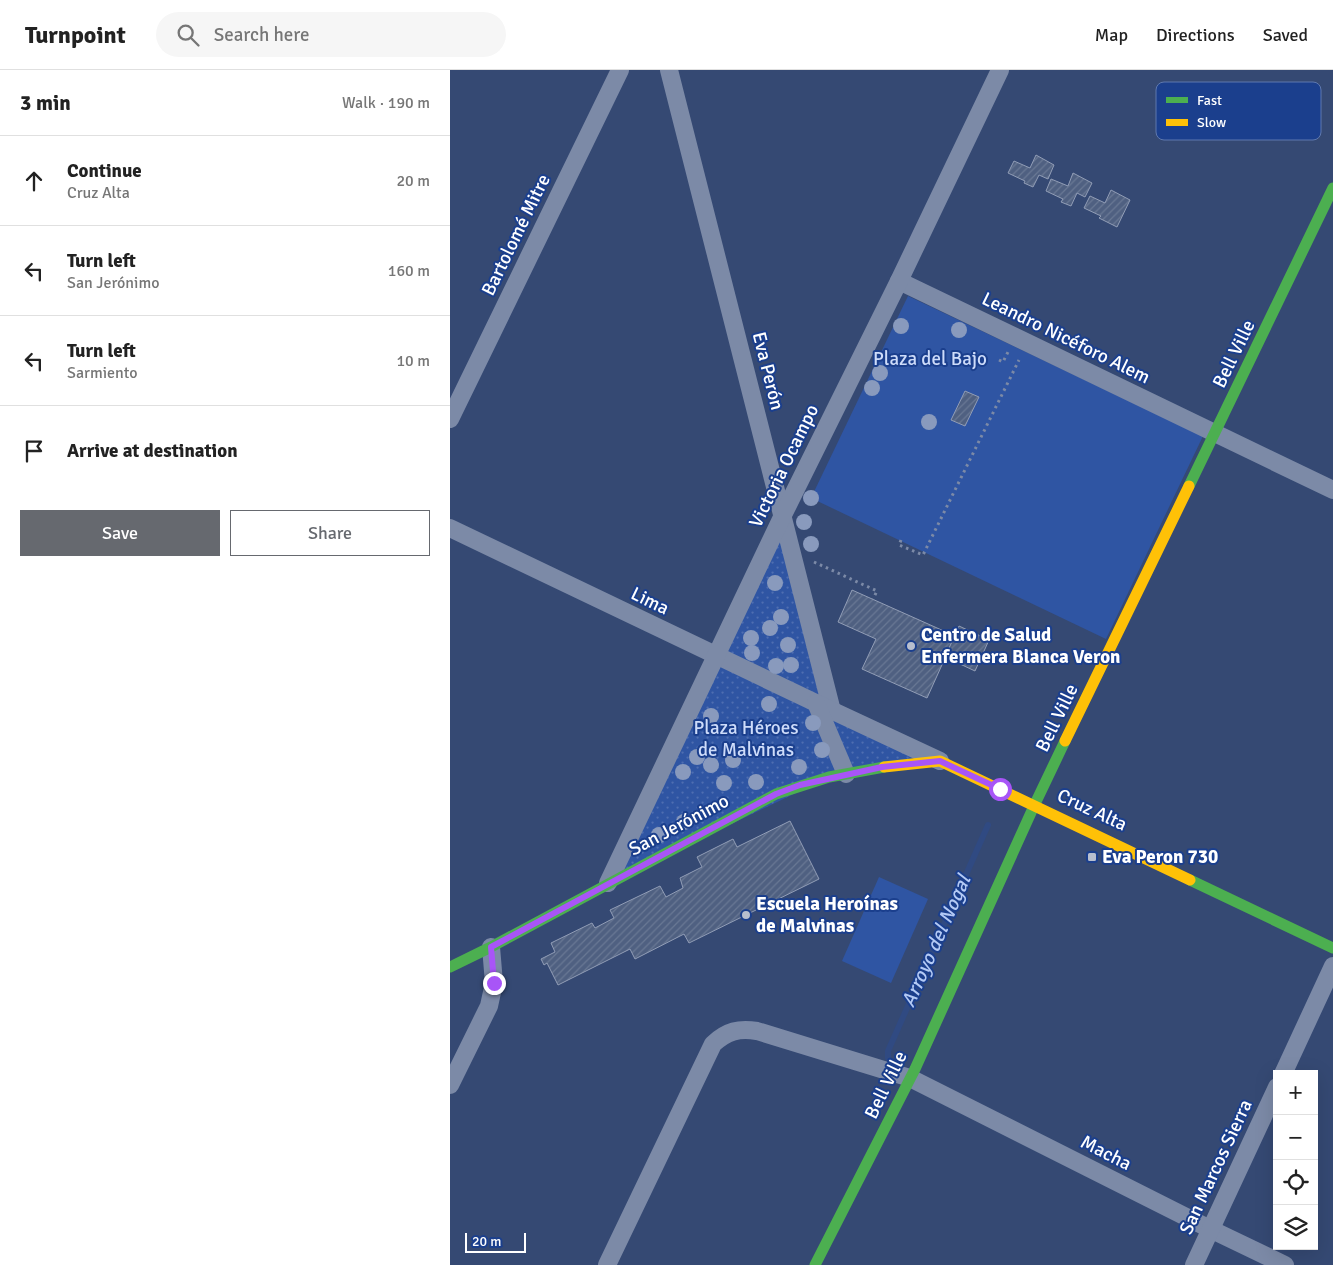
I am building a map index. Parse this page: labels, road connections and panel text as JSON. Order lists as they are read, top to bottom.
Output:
{
  "streets": {
    "street": [
      "Bartolomé Mitre",
      "Leandro Nicéforo Alem",
      "Bell Ville",
      "Eva Perón",
      "Victoria Ocampo",
      "Lima",
      "Cruz Alta",
      "San Jerónimo",
      "Macha",
      "San Marcos Sierra"
    ]
  },
  "crossings": [
    ["Leandro Nicéforo Alem", "Bell Ville"],
    ["Leandro Nicéforo Alem", "Victoria Ocampo"],
    ["Bell Ville", "Cruz Alta"],
    ["Bell Ville", "Macha"],
    ["Eva Perón", "Victoria Ocampo"],
    ["Eva Perón", "Lima"],
    ["Eva Perón", "Cruz Alta"],
    ["Victoria Ocampo", "Lima"],
    ["Victoria Ocampo", "San Jerónimo"],
    ["Lima", "Cruz Alta"],
    ["Cruz Alta", "San Jerónimo"],
    ["Macha", "San Marcos Sierra"]
  ],
  "water": ["Arroyo del Nogal"],
  "parks": ["Plaza del Bajo", "Plaza Héroes de Malvinas"],
  "places": {
    "other": ["Centro de Salud Enfermera Blanca Veron", "Escuela Heroínas de Malvinas"],
    "transit": ["Eva Peron 730"]
  },
  "legend": ["Fast", "Slow"],
  "scale_bar": "20 m",
  "page": {
    "header": "Turnpoint",
    "search": "Search here",
    "nav": ["Map", "Directions", "Saved"],
    "heading": ["3 min", "Walk · 190 m"],
    "list": [
      ["Continue", "Cruz Alta", "20 m"],
      ["Turn left", "San Jerónimo", "160 m"],
      ["Turn left", "Sarmiento", "10 m"],
      "Arrive at destination"
    ],
    "buttons": ["Save", "Share"],
    "map_buttons": ["+", "−"],
    "scale": "20 m"
  }
}
